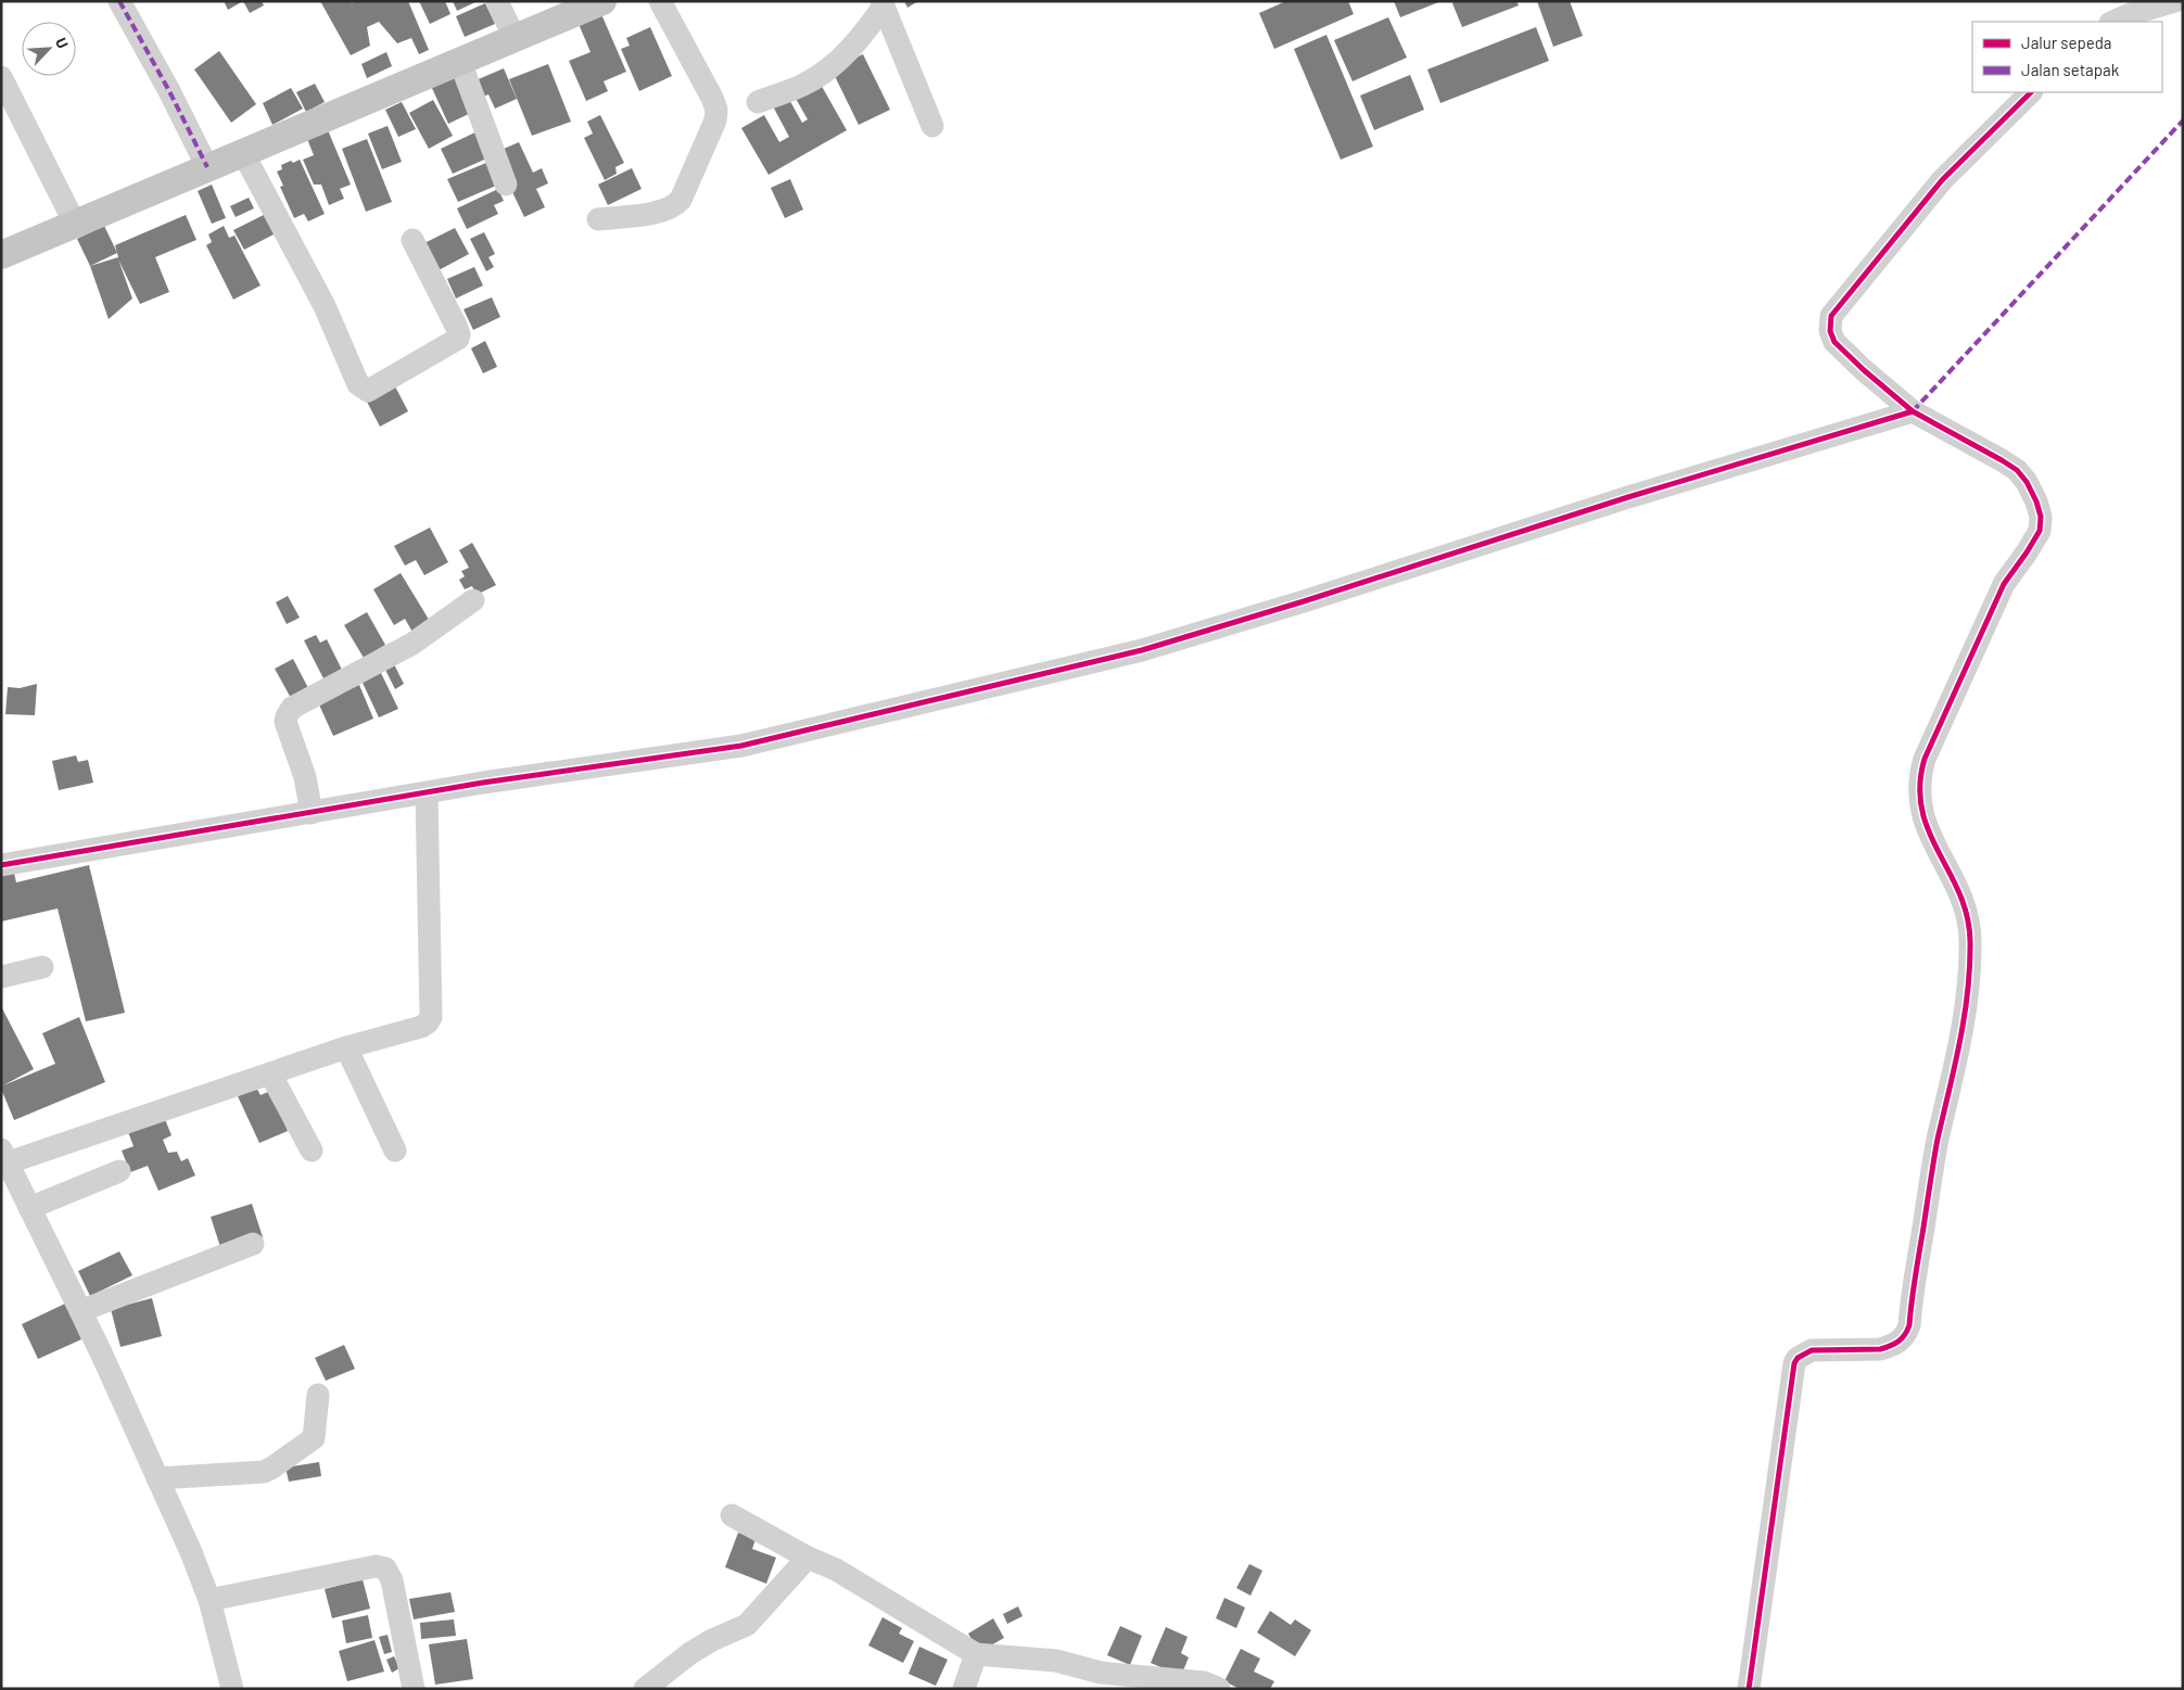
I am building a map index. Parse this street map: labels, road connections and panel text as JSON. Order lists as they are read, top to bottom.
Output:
{
  "legend": ["Jalur sepeda", "Jalan setapak"],
  "north": "top right"
}
